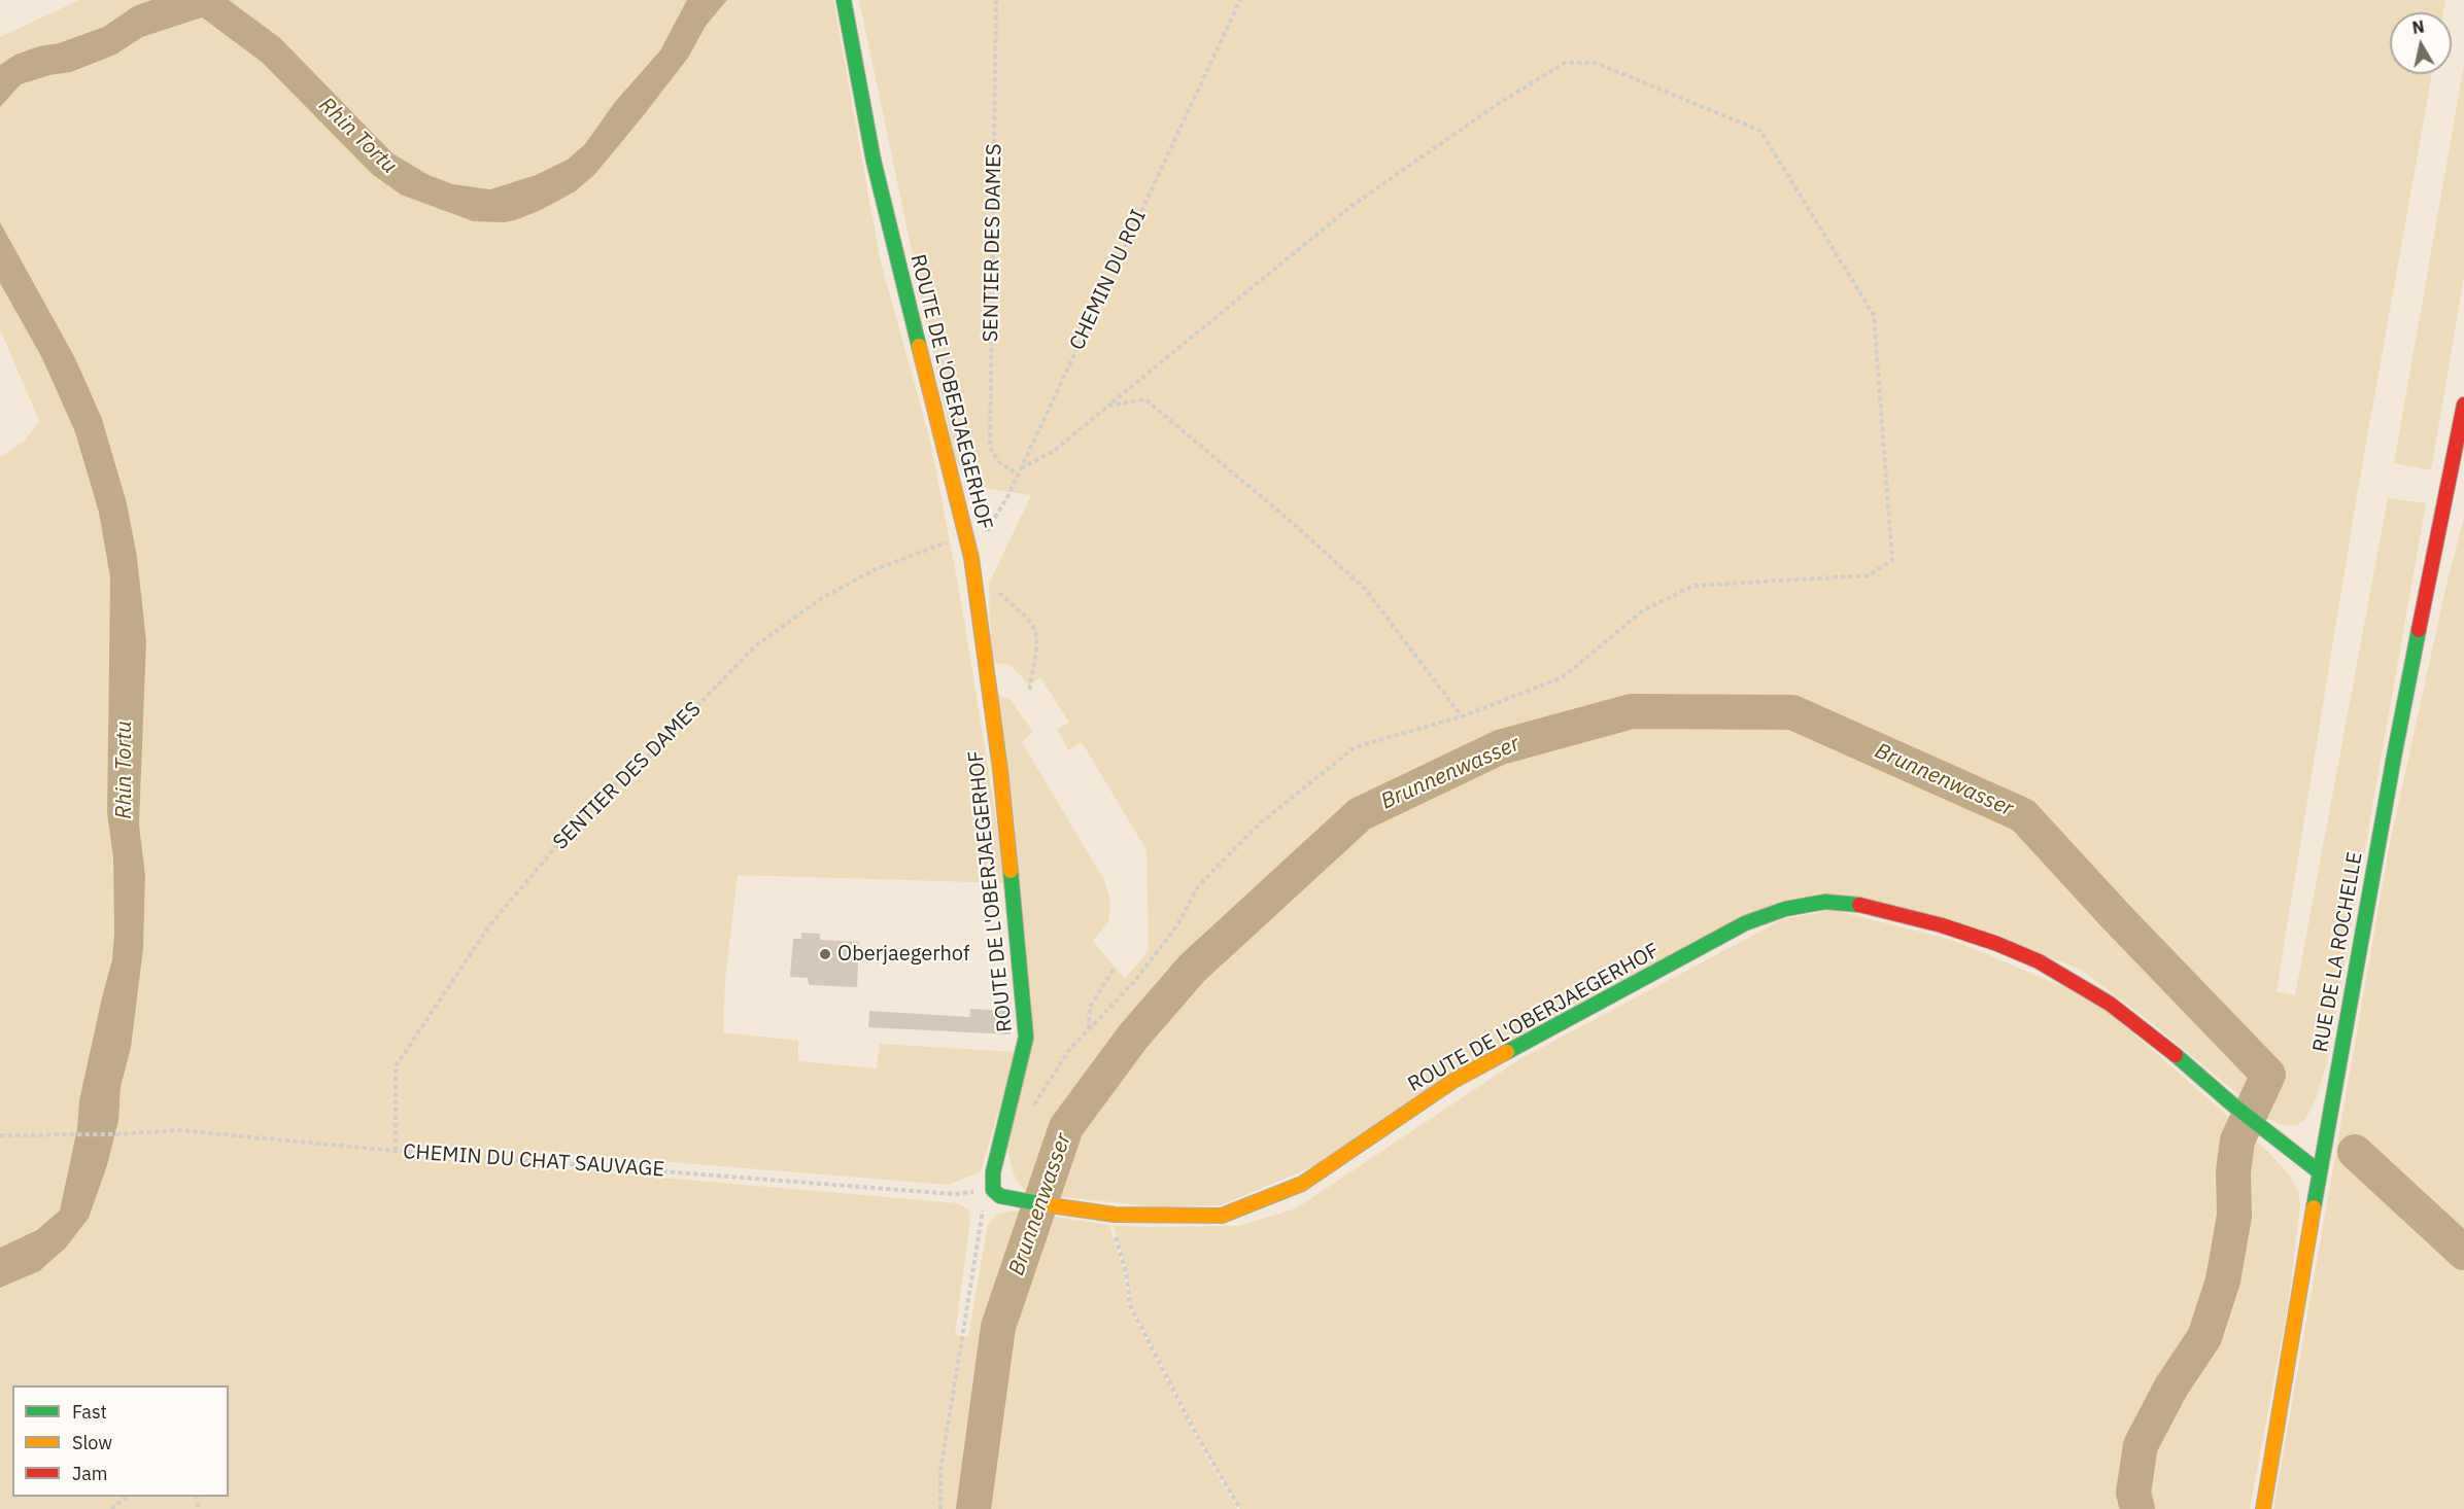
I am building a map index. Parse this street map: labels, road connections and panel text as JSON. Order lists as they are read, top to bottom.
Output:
{
  "streets": {
    "street": ["ROUTE DE L'OBERJAEGERHOF", "RUE DE LA ROCHELLE"],
    "path": ["SENTIER DES DAMES", "CHEMIN DU ROI", "CHEMIN DU CHAT SAUVAGE"]
  },
  "crossings": [
    ["SENTIER DES DAMES", "CHEMIN DU ROI"],
    ["SENTIER DES DAMES", "ROUTE DE L'OBERJAEGERHOF"],
    ["SENTIER DES DAMES", "CHEMIN DU CHAT SAUVAGE"],
    ["CHEMIN DU ROI", "ROUTE DE L'OBERJAEGERHOF"],
    ["ROUTE DE L'OBERJAEGERHOF", "RUE DE LA ROCHELLE"],
    ["ROUTE DE L'OBERJAEGERHOF", "CHEMIN DU CHAT SAUVAGE"]
  ],
  "water": ["Rhin Tortu", "Brunnenwasser"],
  "places": ["Oberjaegerhof"],
  "legend": ["Fast", "Slow", "Jam"],
  "north": "top"
}
